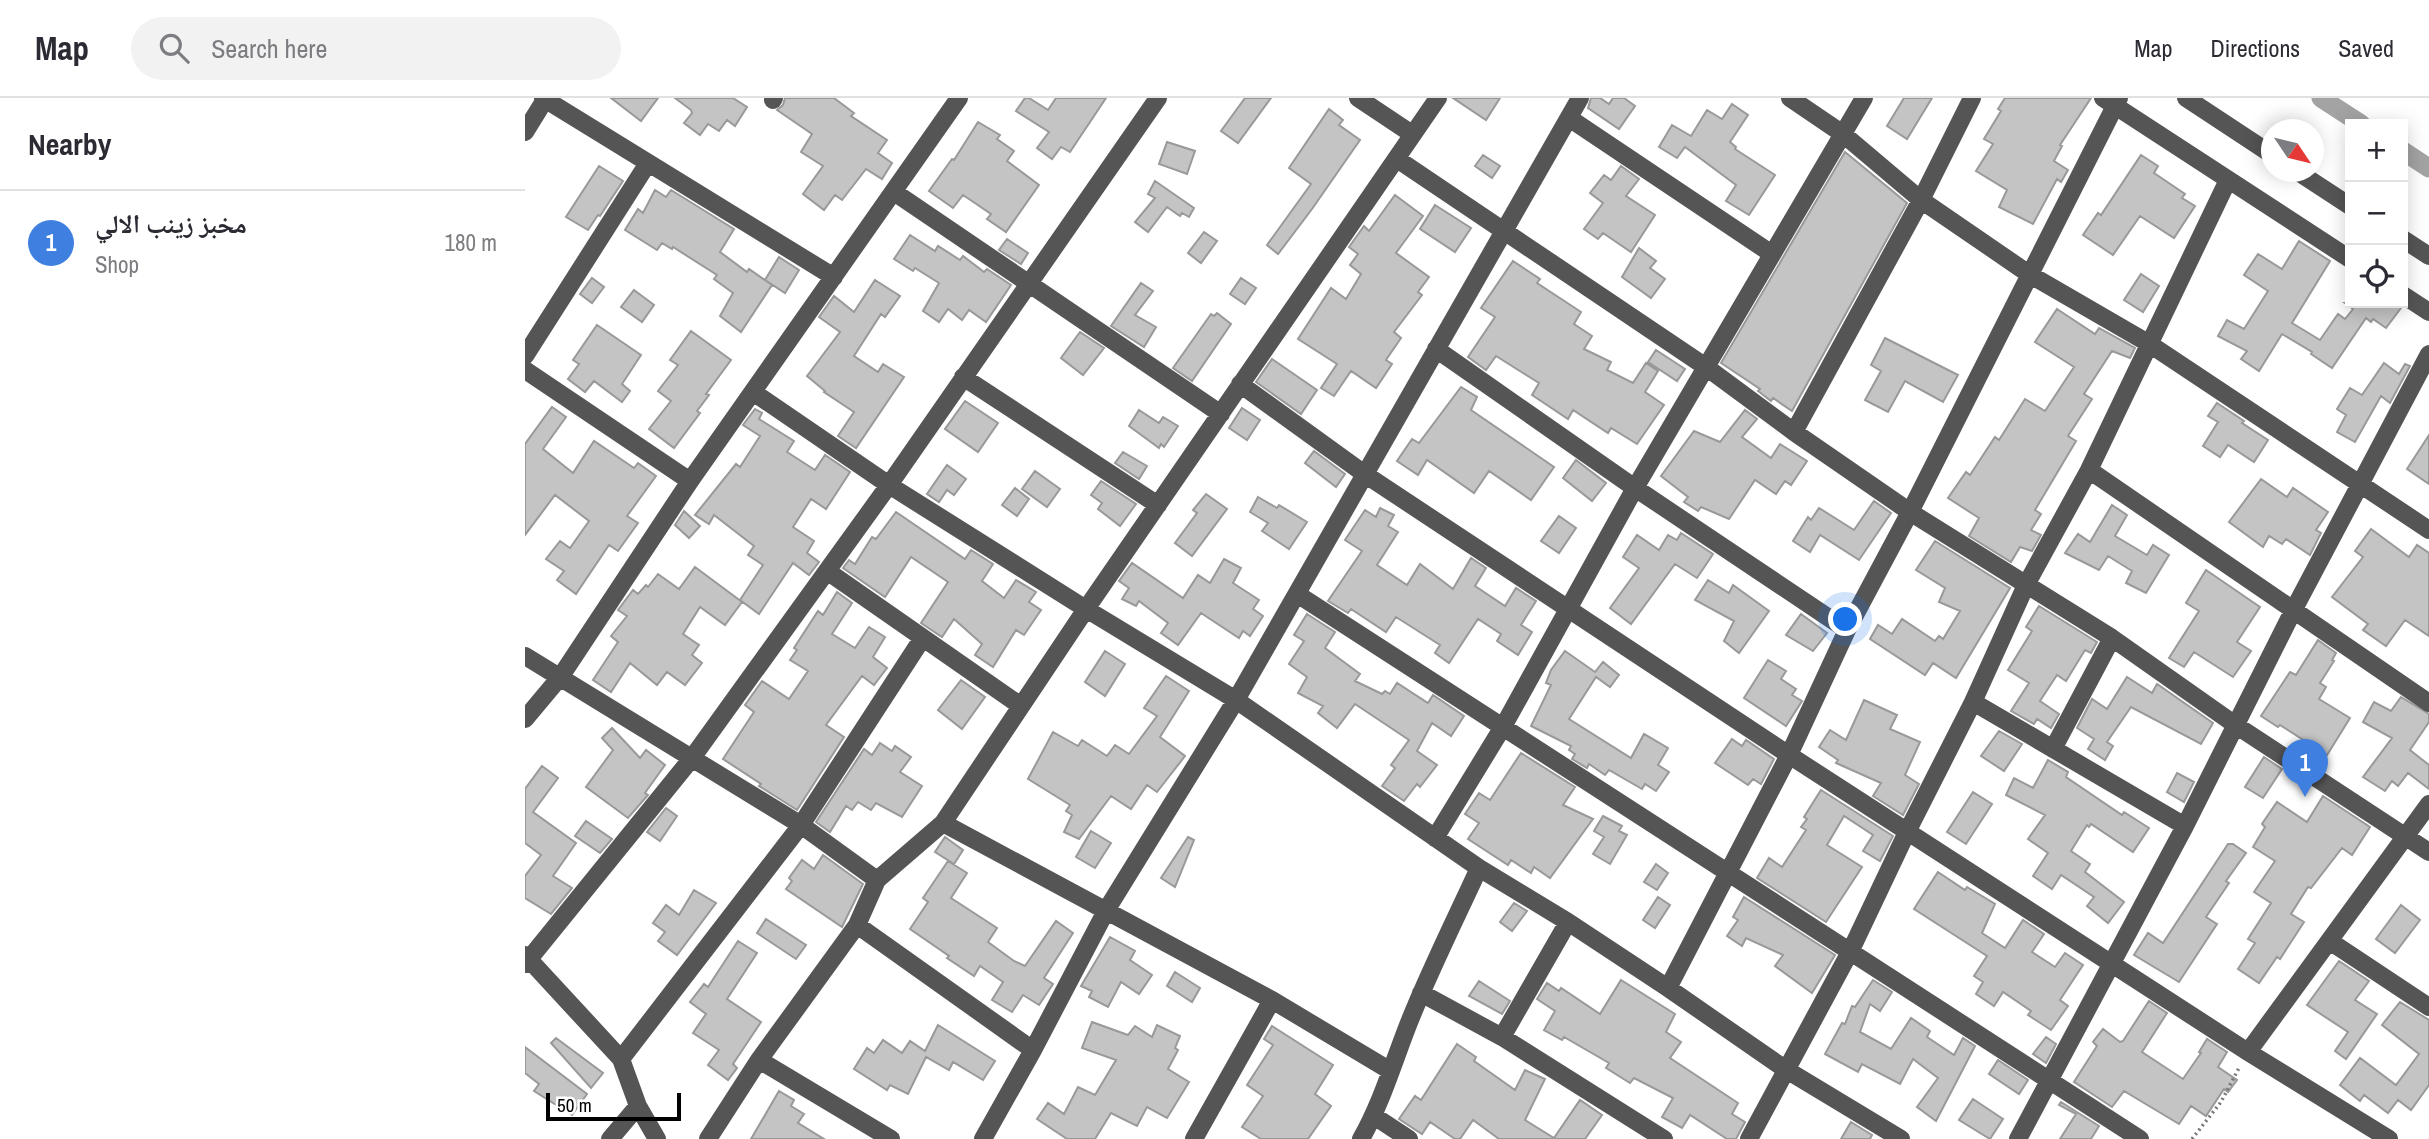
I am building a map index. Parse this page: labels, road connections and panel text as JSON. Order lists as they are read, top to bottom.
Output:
{
  "scale_bar": "50 m",
  "north": "bottom right",
  "page": {
    "header": "Map",
    "search": "Search here",
    "nav": ["Map", "Directions", "Saved"],
    "heading": "Nearby",
    "map_buttons": ["+", "−"],
    "list": [
      {
        "mark": "1",
        "name": "مخبز زينب الالي",
        "note": "Shop",
        "value": "180 m"
      }
    ],
    "pins": "1",
    "scale": "50 m"
  }
}
